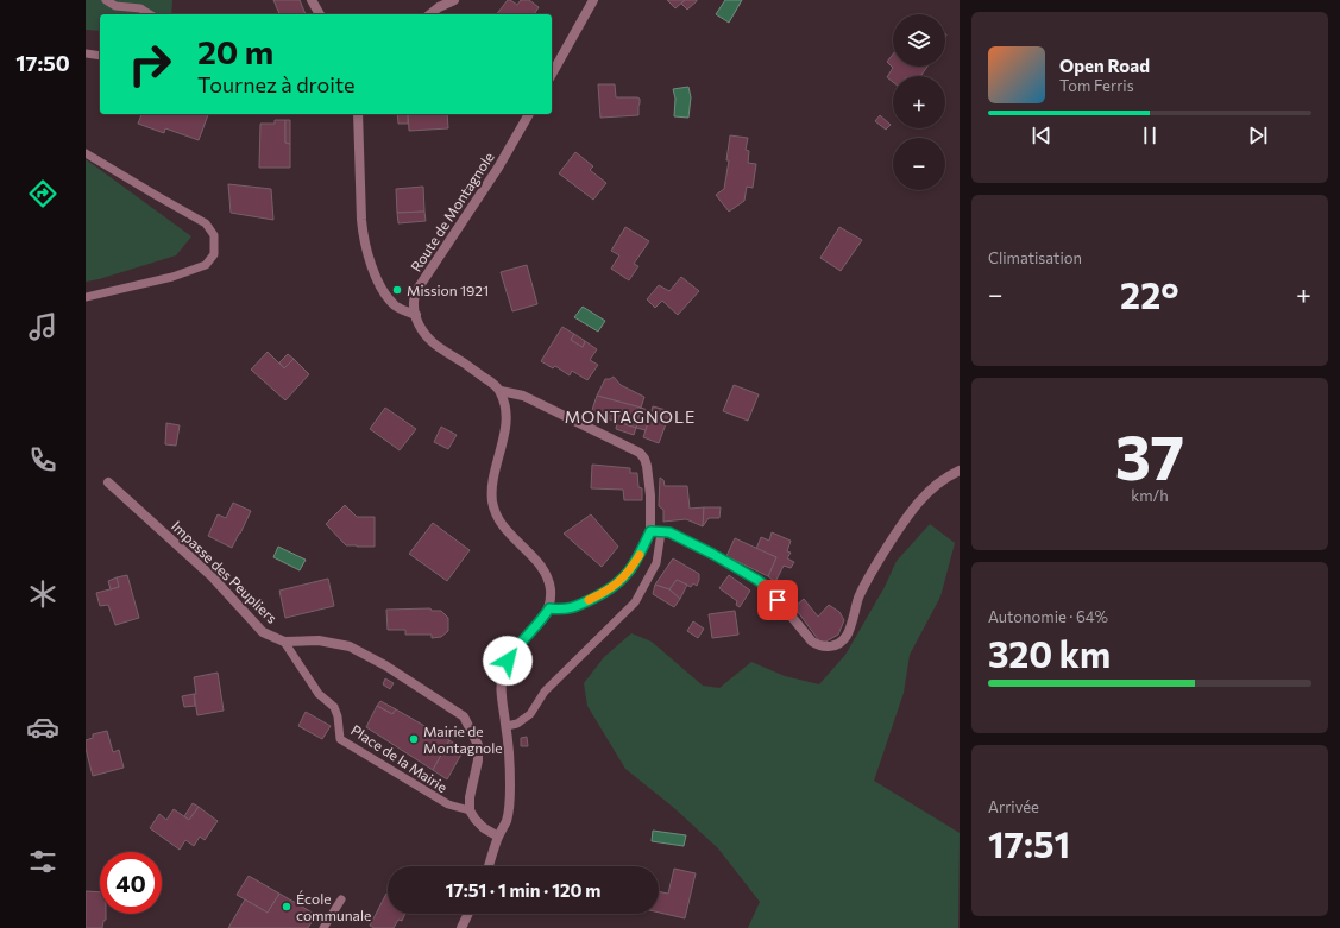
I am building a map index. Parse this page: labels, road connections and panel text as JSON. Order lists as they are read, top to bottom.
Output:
{
  "streets": {
    "street": ["Route de Montagnole", "Impasse des Peupliers"],
    "lane": ["Place de la Mairie"]
  },
  "crossings": [
    ["Impasse des Peupliers", "Place de la Mairie"]
  ],
  "districts": ["MONTAGNOLE"],
  "places": ["Mission 1921", "Mairie de Montagnole", "École communale"],
  "page": {
    "tabs": "17:50",
    "map_buttons": ["+", "−"],
    "turn": ["20 m", "Tournez à droite"],
    "song": ["Open Road", "Tom Ferris"],
    "tile": [
      "Climatisation",
      ["37", "km/h"],
      ["Autonomie · 64%", "320 km"],
      ["Arrivée", "17:51"]
    ],
    "heat": ["−", "22°", "+"],
    "limit": "40",
    "trip": "17:51 · 1 min · 120 m"
  }
}
